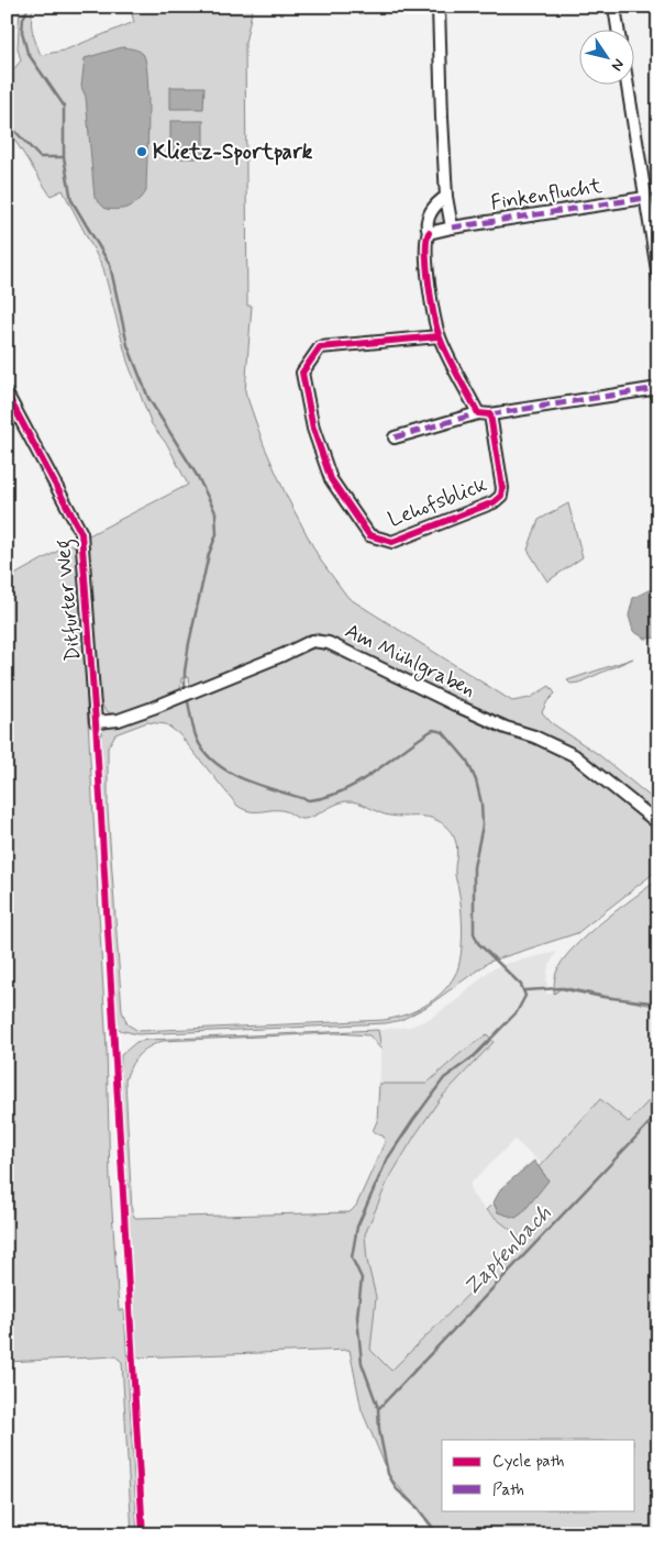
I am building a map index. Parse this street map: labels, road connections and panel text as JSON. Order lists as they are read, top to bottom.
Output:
{
  "streets": {
    "street": [
      "Finkenflucht",
      "Lehofsblick",
      "Ditfurter Weg",
      "Am Mühlgraben"
    ]
  },
  "crossings": [
    ["Ditfurter Weg", "Am Mühlgraben"]
  ],
  "water": ["Zapfenbach"],
  "places": ["Klietz-Sportpark"],
  "legend": ["Cycle path", "Path"],
  "north": "bottom right"
}
